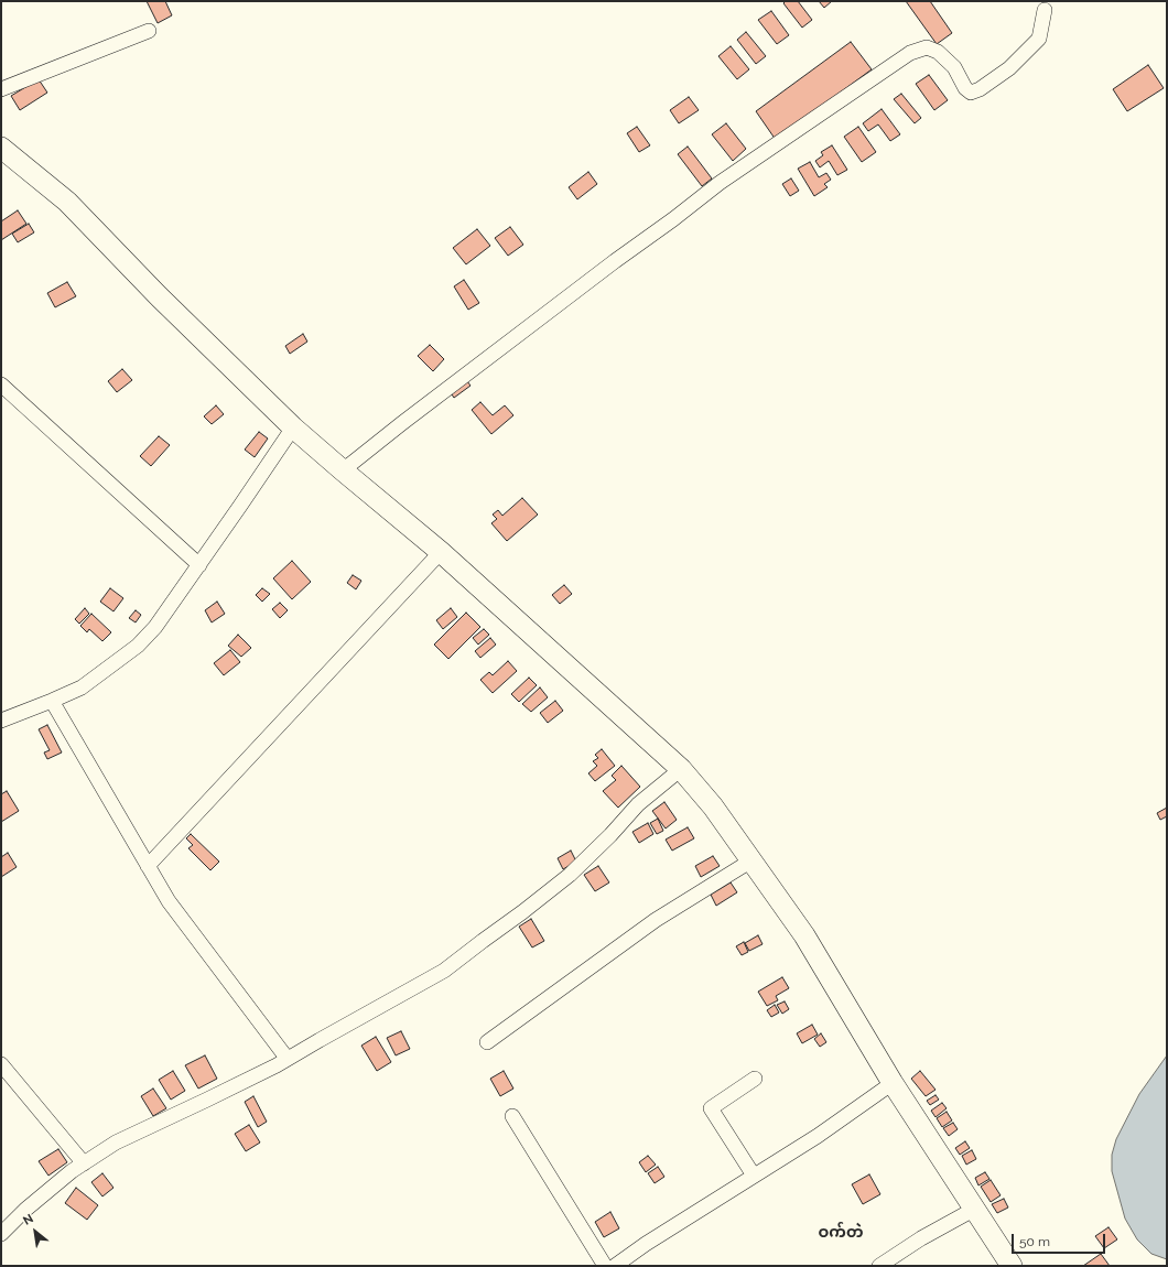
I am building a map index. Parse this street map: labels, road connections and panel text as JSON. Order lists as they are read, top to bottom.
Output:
{
  "districts": ["ဝက်တဲ"],
  "scale_bar": "50 m",
  "north": "top left"
}
